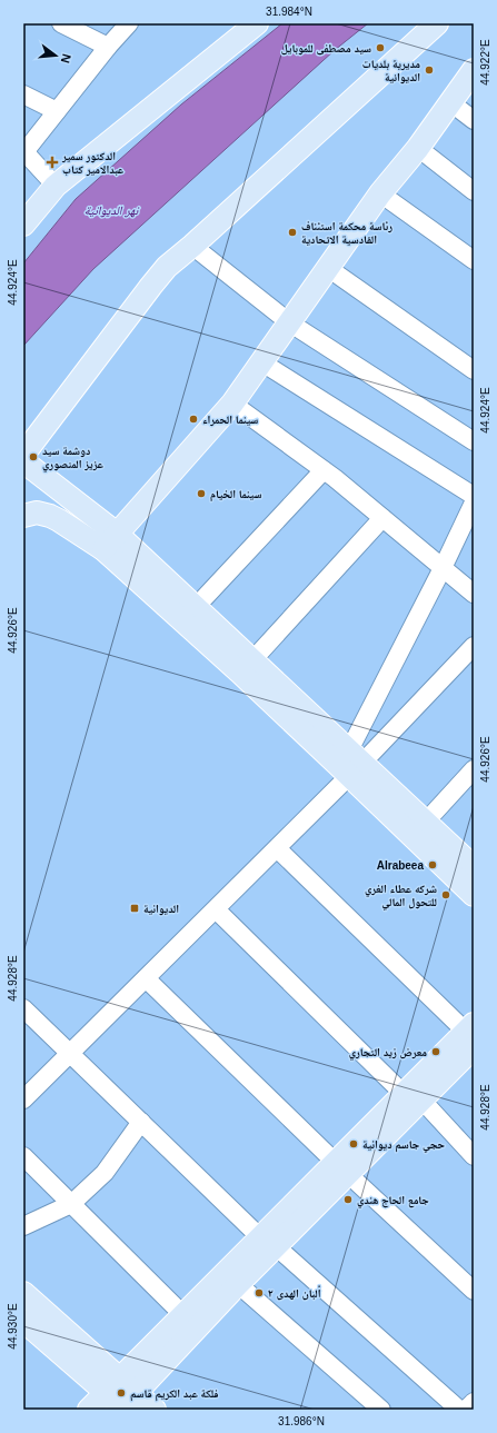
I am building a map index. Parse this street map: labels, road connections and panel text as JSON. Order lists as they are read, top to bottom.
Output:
{
  "water": ["نهر الديوانية"],
  "places": {
    "other": [
      "سيد مصطفى للموبايل",
      "مديرية بلديات الديوانية",
      "رئاسة محكمة استئناف القادسية الاتحادية",
      "سينما الحمراء",
      "دوشمة سيد عزيز المنصوري",
      "سينما الخيام",
      "Alrabeea",
      "شركه عطاء الغري للتحول المالي",
      "معرض زيد التجاري",
      "حجي جاسم ديوانية",
      "جامع الحاج هندي",
      "ألبان الهدى ٢",
      "فلكة عبد الكريم قاسم"
    ],
    "health": ["الدكتور سمير عبدالامير كتاب"],
    "transit": ["الديوانية"]
  },
  "north": "right",
  "coordinates": [
    "31.984°N",
    "44.922°E",
    "44.924°E",
    "44.926°E",
    "44.928°E",
    "44.930°E",
    "31.986°N"
  ]
}
